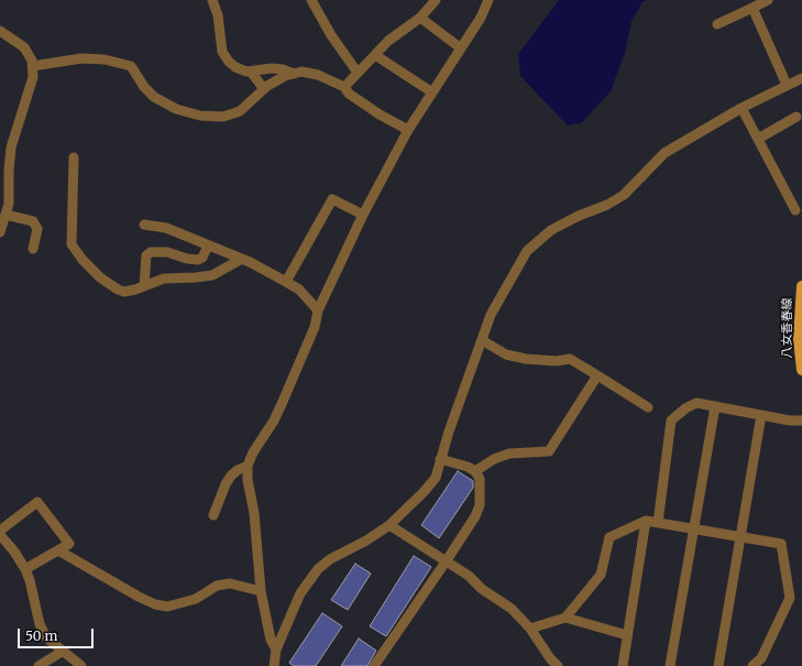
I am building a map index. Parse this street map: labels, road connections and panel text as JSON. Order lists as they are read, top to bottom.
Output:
{
  "streets": {
    "main road": ["八女香春線"]
  },
  "scale_bar": "50 m"
}
